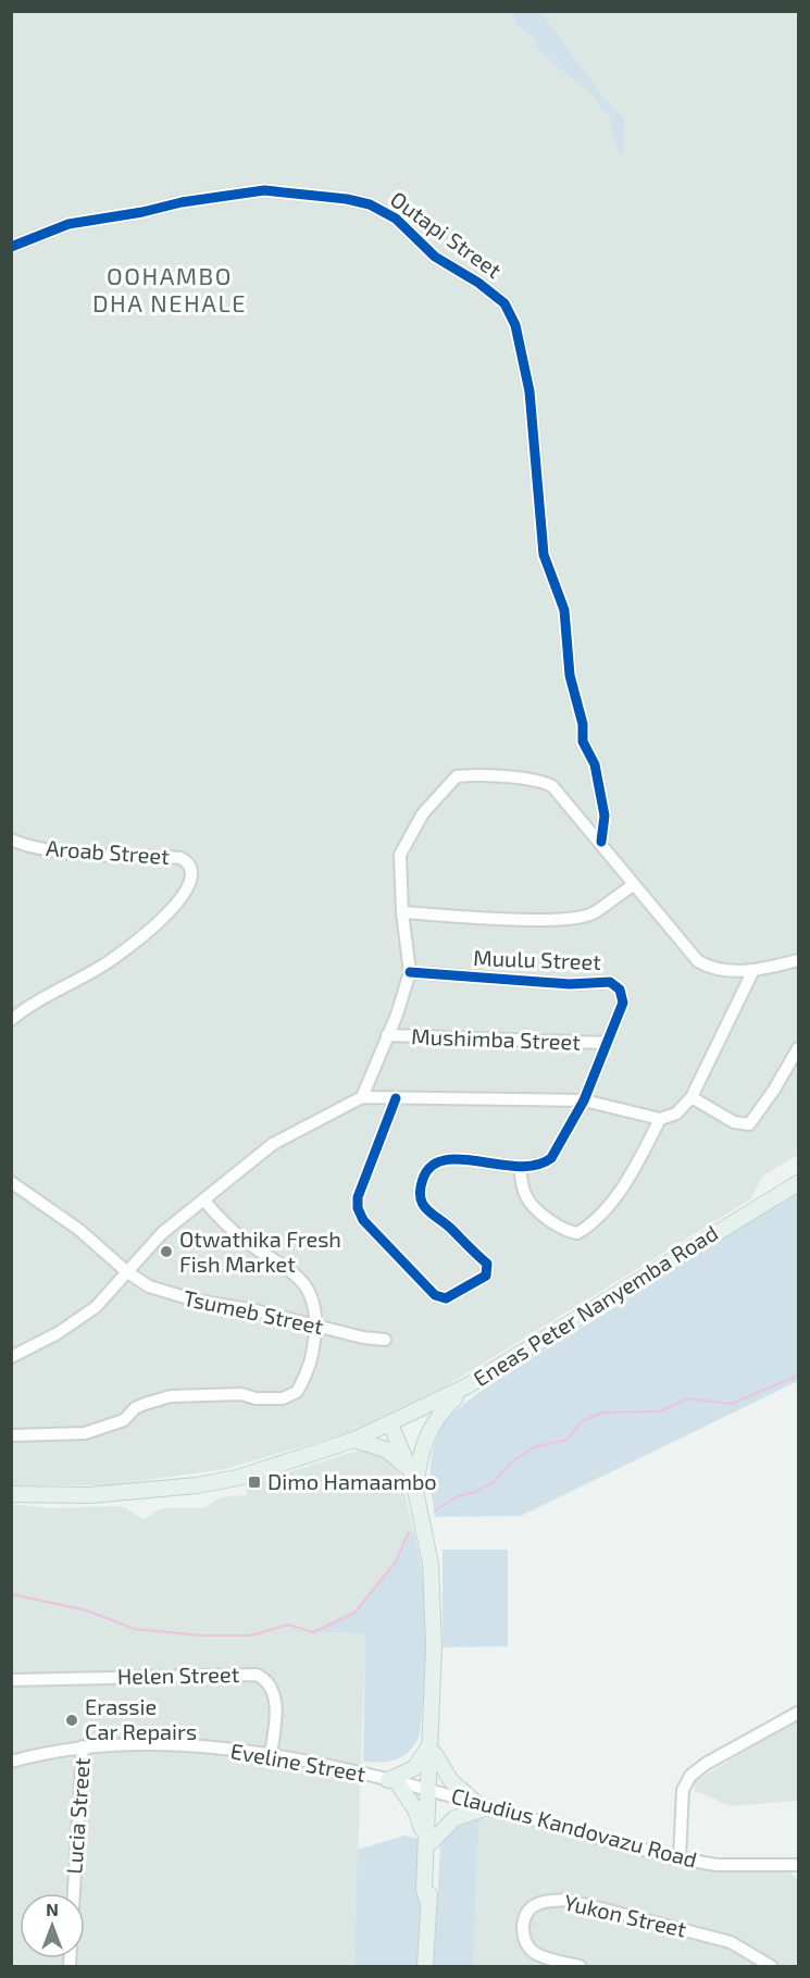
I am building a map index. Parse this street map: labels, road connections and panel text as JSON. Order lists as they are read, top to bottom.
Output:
{
  "streets": {
    "main road": ["Eneas Peter Nanyemba Road"],
    "street": [
      "Outapi Street",
      "Aroab Street",
      "Muulu Street",
      "Mushimba Street",
      "Tsumeb Street",
      "Helen Street",
      "Eveline Street",
      "Lucia Street",
      "Claudius Kandovazu Road",
      "Yukon Street"
    ]
  },
  "crossings": [
    ["Muulu Street", "Mushimba Street"],
    ["Helen Street", "Eveline Street"],
    ["Eveline Street", "Lucia Street"],
    ["Eveline Street", "Claudius Kandovazu Road"]
  ],
  "districts": ["OOHAMBO DHA NEHALE"],
  "places": {
    "other": ["Otwathika Fresh Fish Market", "Erassie Car Repairs"],
    "transit": ["Dimo Hamaambo"]
  },
  "north": "top"
}
